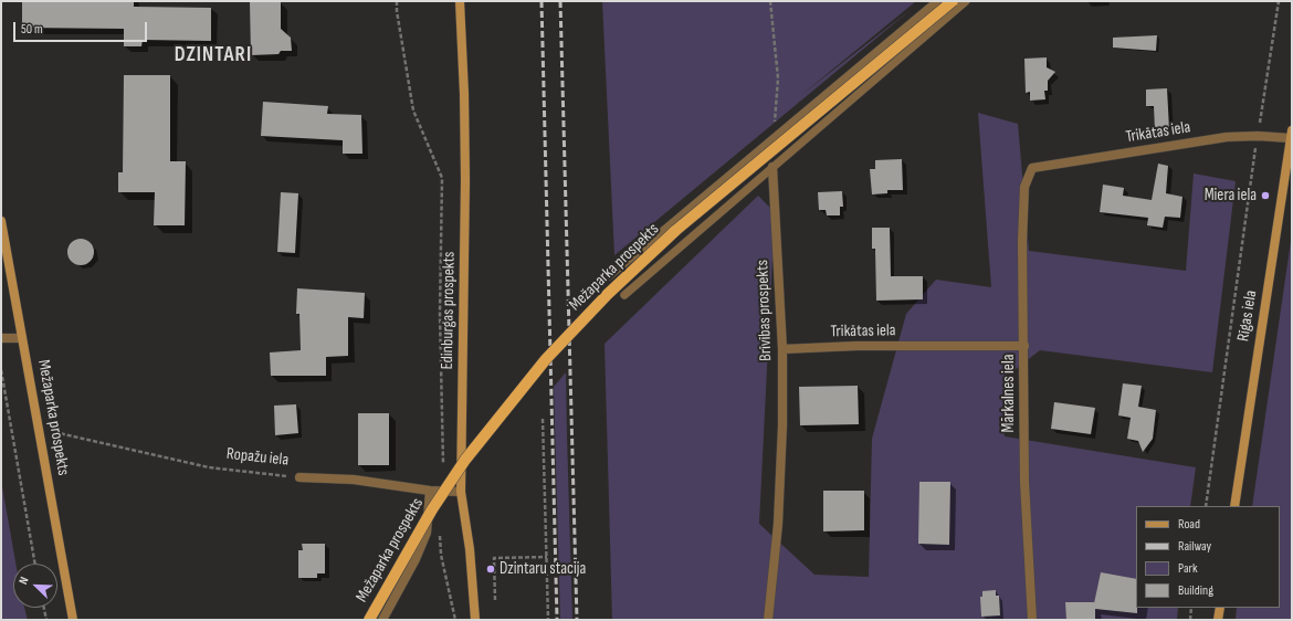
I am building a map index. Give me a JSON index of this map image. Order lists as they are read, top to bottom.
{
  "streets": {
    "main road": ["Mežaparka prospekts"],
    "street": [
      "Trikātas iela",
      "Edinburgas prospekts",
      "Brīvības prospekts",
      "Rīgas iela",
      "Mārkalnes iela",
      "Ropažu iela"
    ]
  },
  "crossings": [
    ["Trikātas iela", "Brīvības prospekts"],
    ["Trikātas iela", "Rīgas iela"],
    ["Trikātas iela", "Mārkalnes iela"],
    ["Edinburgas prospekts", "Ropažu iela"]
  ],
  "districts": ["DZINTARI"],
  "places": ["Miera iela", "Dzintaru stacija"],
  "legend": [
    "Road",
    "Railway",
    "Park",
    "Building"
  ],
  "scale_bar": "50 m",
  "north": "top left"
}
